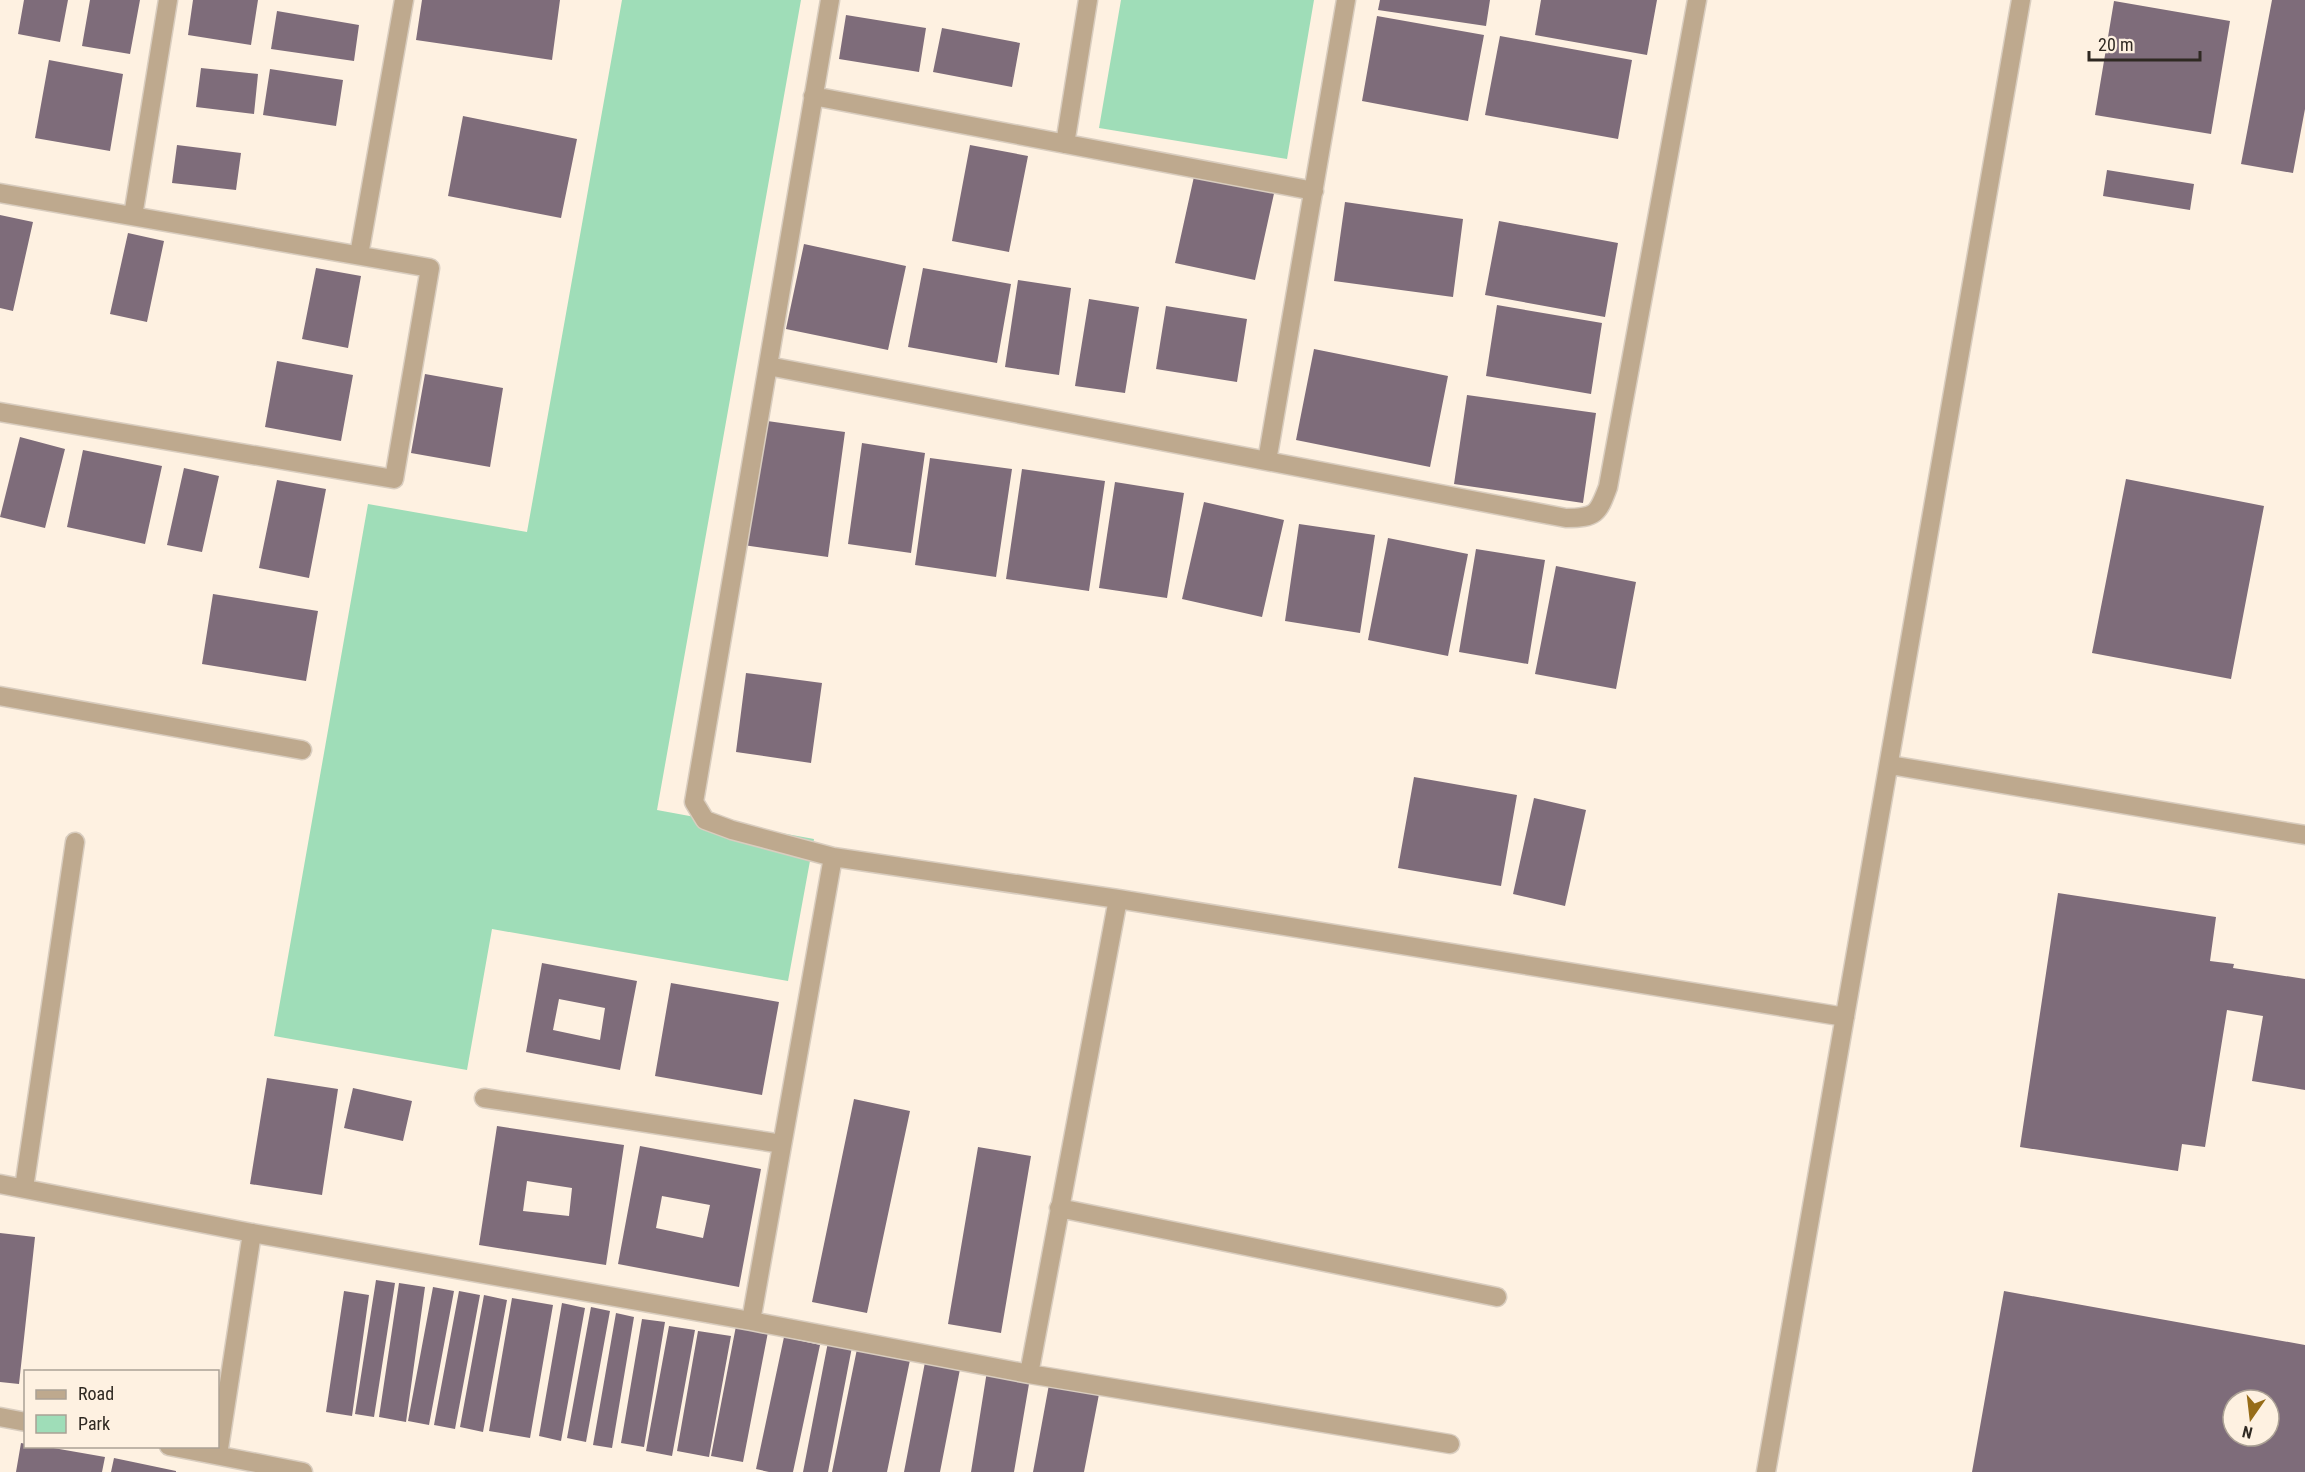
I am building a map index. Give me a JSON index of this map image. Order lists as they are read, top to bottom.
{
  "legend": ["Road", "Park"],
  "scale_bar": "20 m",
  "north": "bottom"
}
